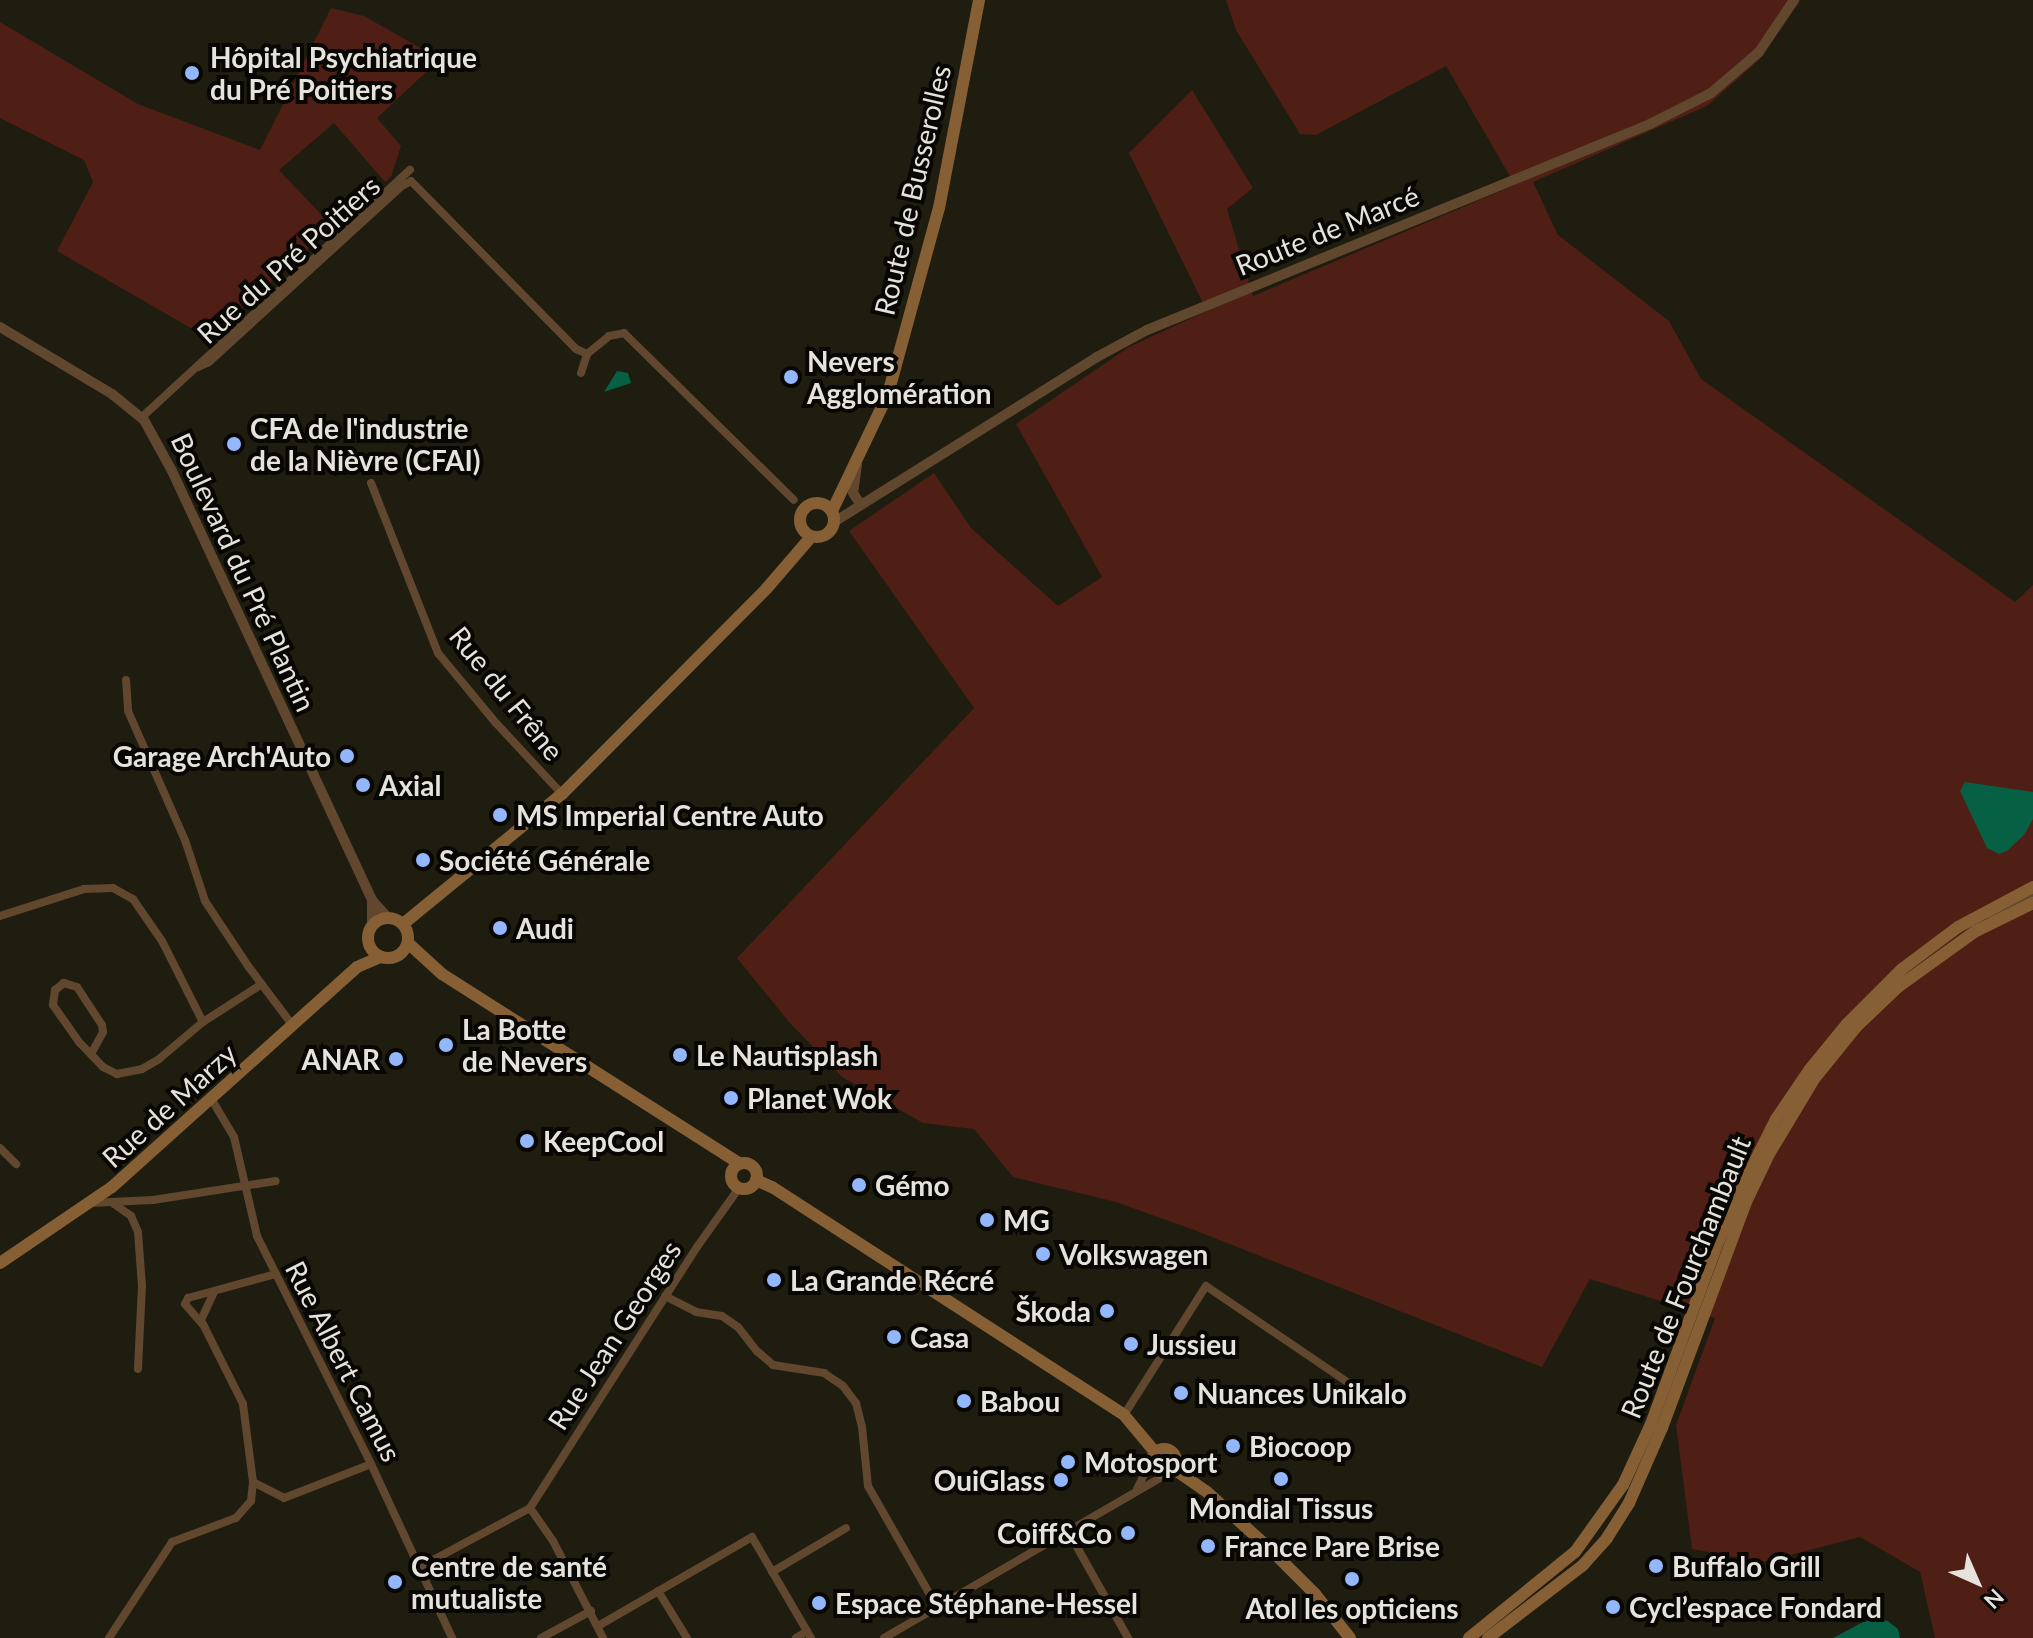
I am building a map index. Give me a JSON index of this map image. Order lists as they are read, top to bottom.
{
  "streets": {
    "main road": ["Route de Busserolles", "Rue de Marzy", "Route de Fourchambault"],
    "street": [
      "Route de Marcé",
      "Rue du Pré Poitiers",
      "Boulevard du Pré Plantin",
      "Rue du Frêne",
      "Rue Jean Georges",
      "Rue Albert Camus"
    ]
  },
  "crossings": [
    ["Route de Busserolles", "Route de Marcé"],
    ["Rue du Pré Poitiers", "Boulevard du Pré Plantin"],
    ["Boulevard du Pré Plantin", "Rue de Marzy"],
    ["Rue de Marzy", "Rue Albert Camus"]
  ],
  "places": [
    "Hôpital Psychiatrique du Pré Poitiers",
    "Nevers Agglomération",
    "CFA de l'industrie de la Nièvre (CFAI)",
    "Garage Arch'Auto",
    "Axial",
    "MS Imperial Centre Auto",
    "Société Générale",
    "Audi",
    "La Botte de Nevers",
    "Le Nautisplash",
    "ANAR",
    "Planet Wok",
    "KeepCool",
    "Gémo",
    "MG",
    "Volkswagen",
    "La Grande Récré",
    "Škoda",
    "Casa",
    "Jussieu",
    "Nuances Unikalo",
    "Babou",
    "Biocoop",
    "Motosport",
    "Mondial Tissus",
    "OuiGlass",
    "Coiff&Co",
    "France Pare Brise",
    "Buffalo Grill",
    "Atol les opticiens",
    "Centre de santé mutualiste",
    "Espace Stéphane-Hessel",
    "Cycl’espace Fondard"
  ],
  "north": "bottom right"
}
